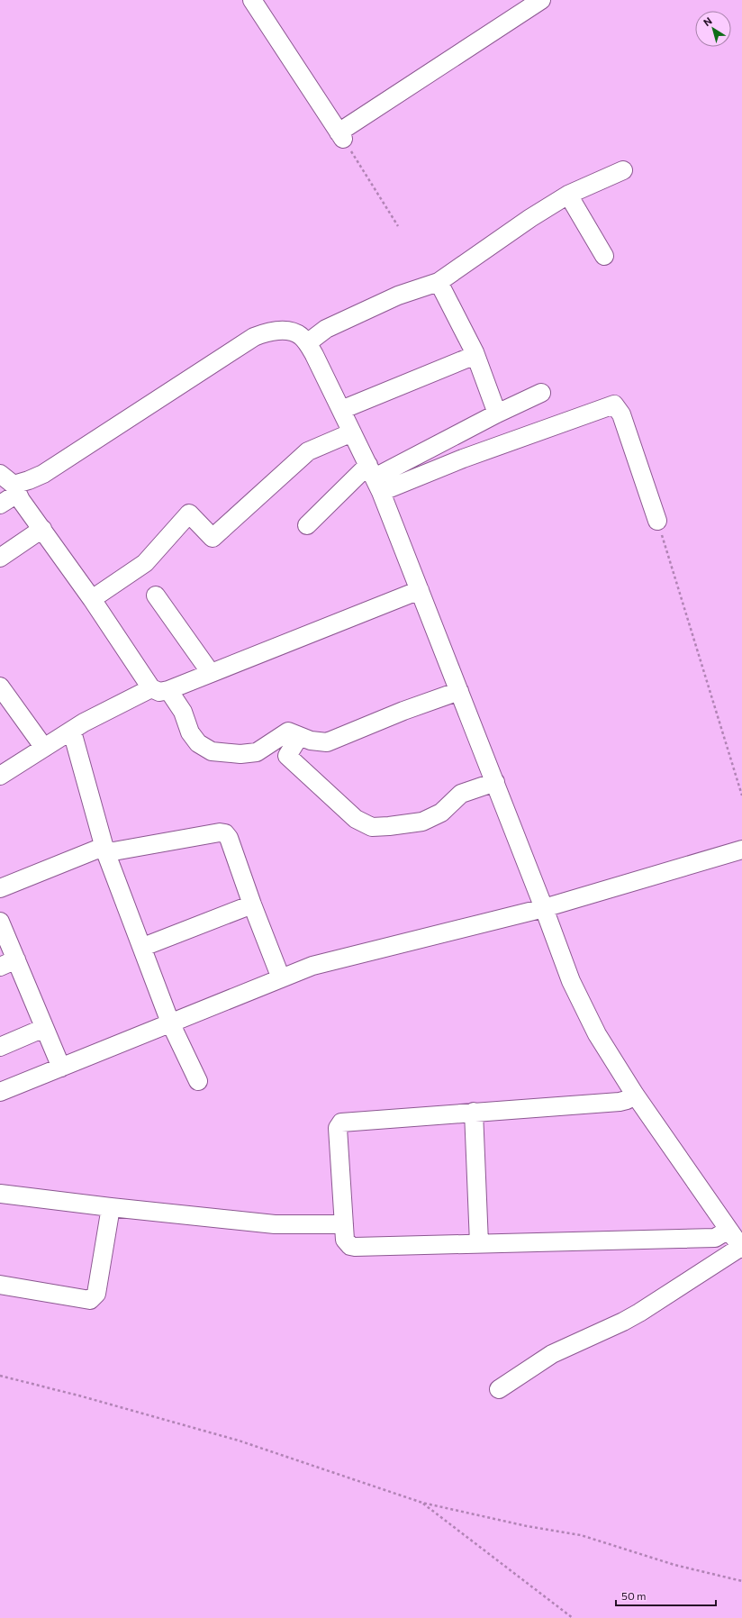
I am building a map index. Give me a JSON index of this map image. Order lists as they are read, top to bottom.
{
  "scale_bar": "50 m",
  "north": "top left"
}
